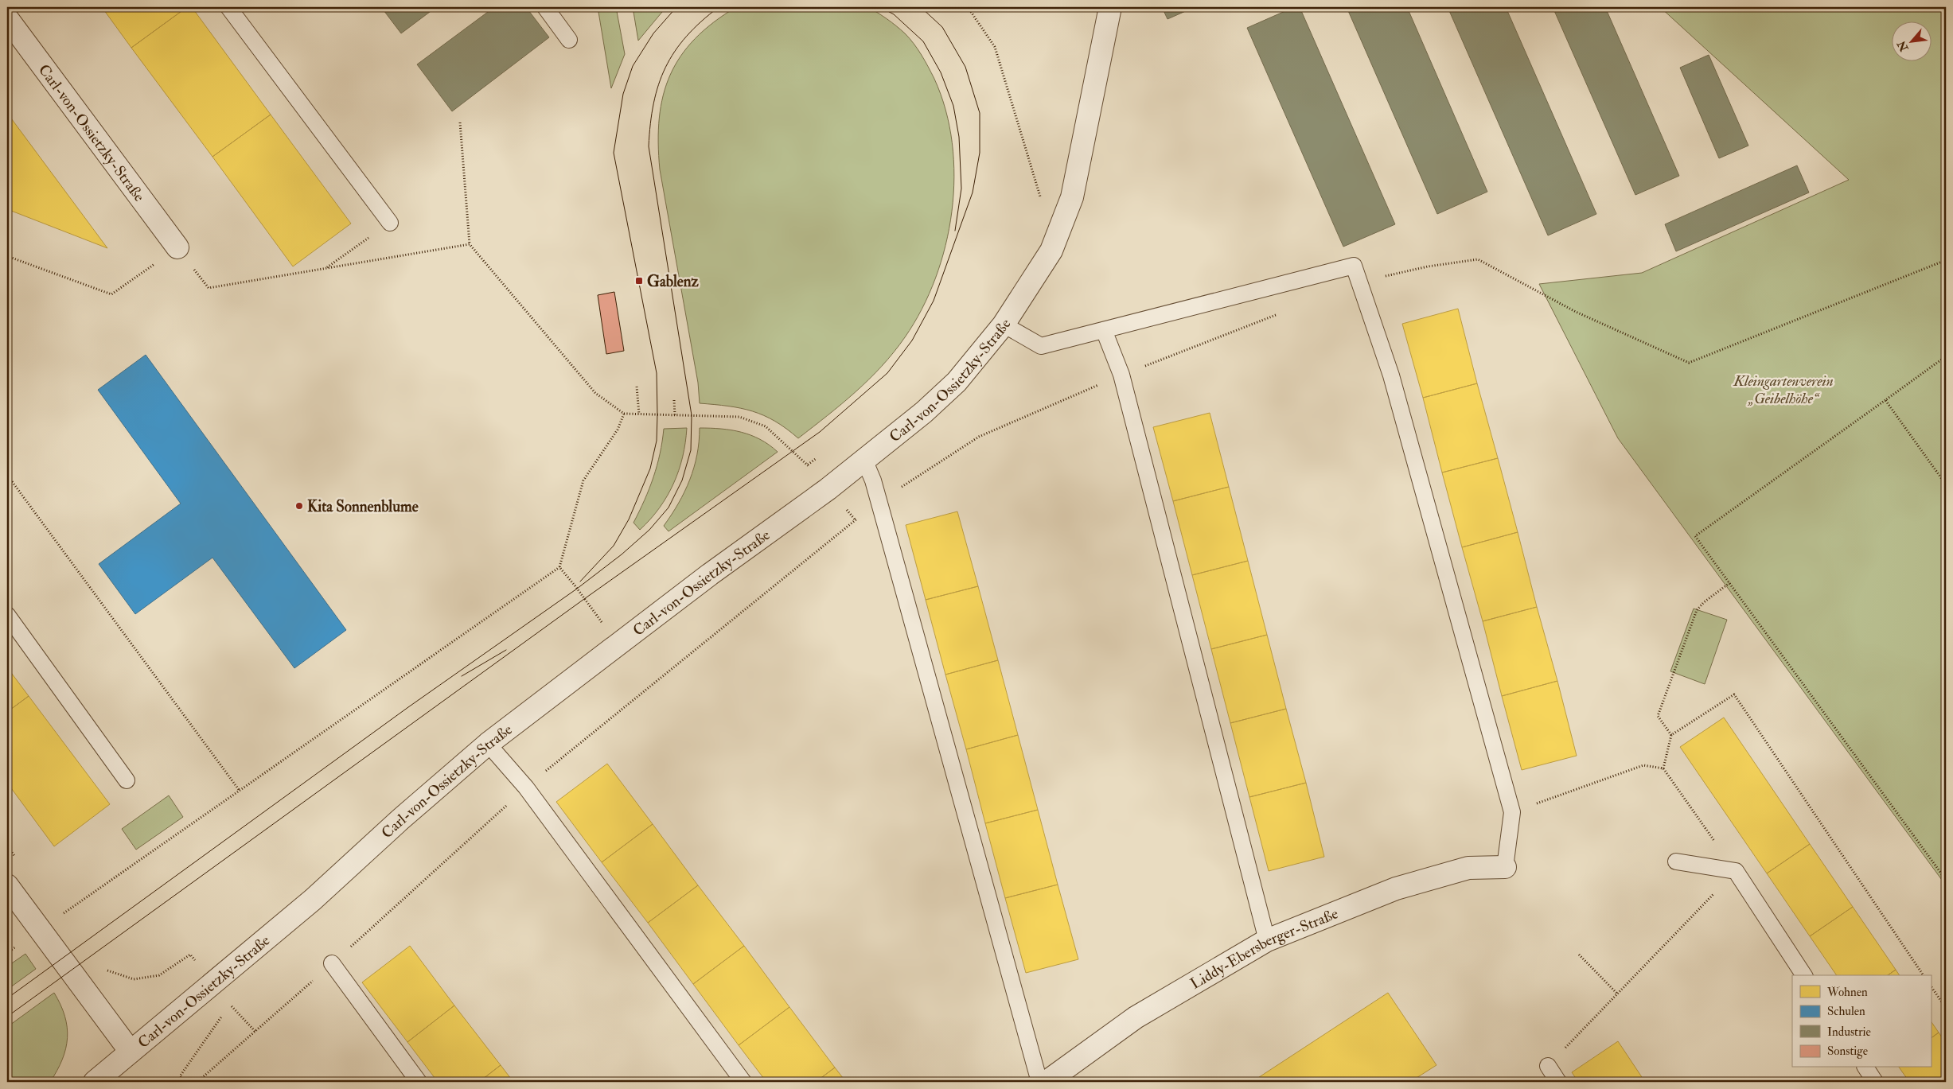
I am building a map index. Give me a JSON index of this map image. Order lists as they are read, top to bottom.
{
  "streets": {
    "street": ["Carl-von-Ossietzky-Straße", "Liddy-Ebersberger-Straße"]
  },
  "parks": ["Kleingartenverein „Geibelhöhe“"],
  "places": {
    "transit": ["Gablenz"],
    "other": ["Kita Sonnenblume"]
  },
  "legend": [
    "Wohnen",
    "Schulen",
    "Industrie",
    "Sonstige"
  ],
  "north": "bottom left"
}
